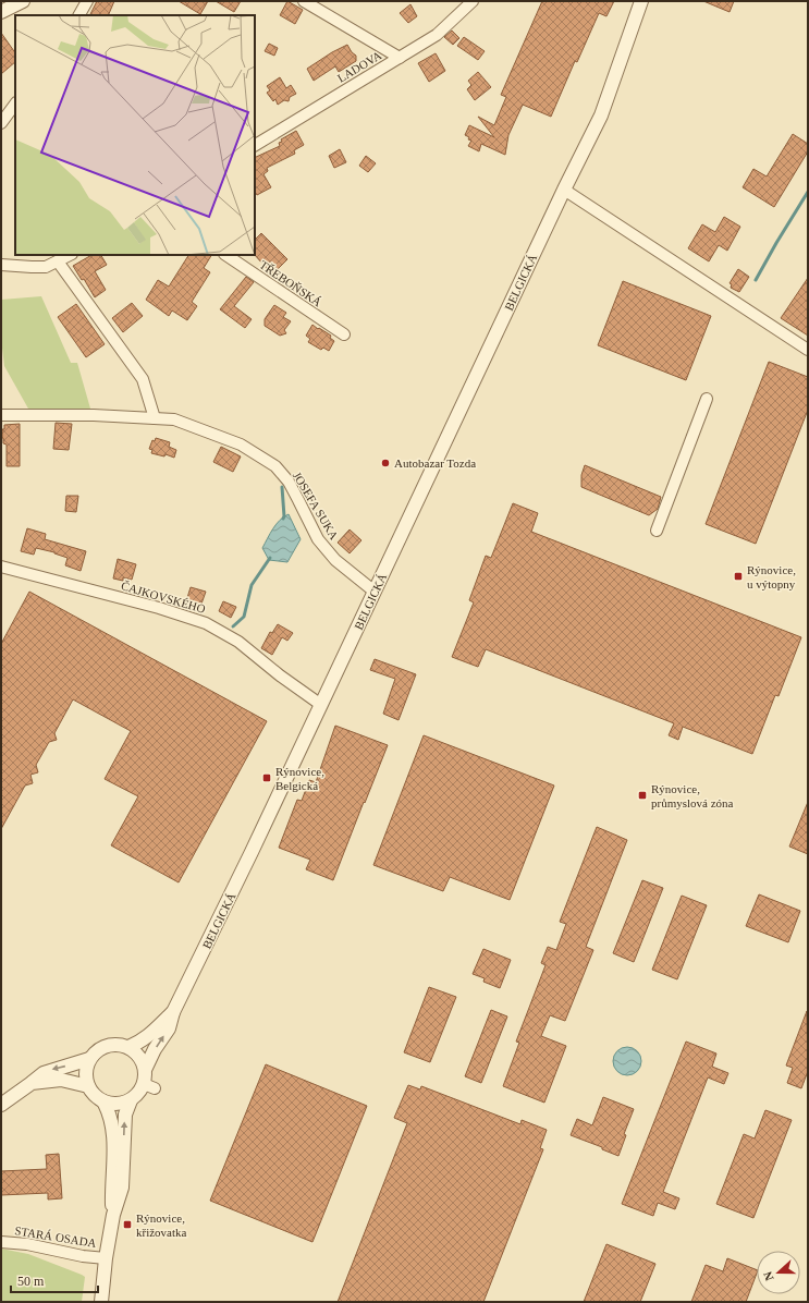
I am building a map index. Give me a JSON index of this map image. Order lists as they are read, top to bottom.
{
  "streets": {
    "street": [
      "LADOVA",
      "BELGICKÁ",
      "TŘEBOŇSKÁ",
      "JOSEFA SUKA",
      "ČAJKOVSKÉHO",
      "STARÁ OSADA"
    ]
  },
  "crossings": [
    ["BELGICKÁ", "JOSEFA SUKA"],
    ["BELGICKÁ", "ČAJKOVSKÉHO"]
  ],
  "places": {
    "other": ["Autobazar Tozda"],
    "transit": [
      "Rýnovice, u výtopny",
      "Rýnovice, Belgická",
      "Rýnovice, průmyslová zóna",
      "Rýnovice, křižovatka"
    ]
  },
  "scale_bar": "50 m",
  "north": "left"
}
